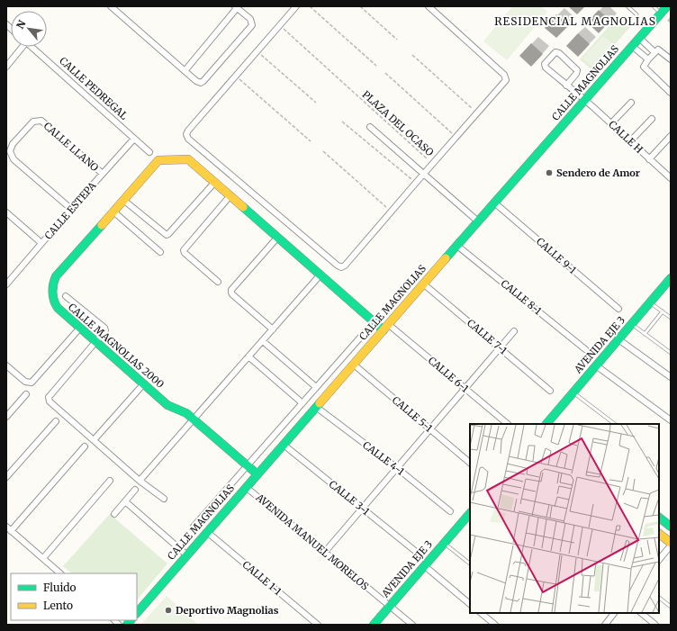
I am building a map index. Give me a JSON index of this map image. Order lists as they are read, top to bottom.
{
  "streets": {
    "street": [
      "CALLE MAGNOLIAS",
      "CALLE PEDREGAL",
      "CALLE H",
      "CALLE LLANO",
      "CALLE ESTEPA",
      "CALLE 9-1",
      "CALLE 8-1",
      "CALLE 7-1",
      "AVENIDA EJE 3",
      "CALLE MAGNOLIAS 2000",
      "CALLE 6-1",
      "CALLE 5-1",
      "CALLE 4-1",
      "CALLE 3-1",
      "AVENIDA MANUEL MORELOS",
      "CALLE 1-1"
    ],
    "path": ["PLAZA DEL OCASO"]
  },
  "crossings": [
    ["CALLE MAGNOLIAS", "CALLE H"],
    ["CALLE MAGNOLIAS", "CALLE 9-1"],
    ["CALLE MAGNOLIAS", "CALLE 8-1"],
    ["CALLE MAGNOLIAS", "CALLE 7-1"],
    ["CALLE MAGNOLIAS", "CALLE MAGNOLIAS 2000"],
    ["CALLE MAGNOLIAS", "CALLE 6-1"],
    ["CALLE MAGNOLIAS", "CALLE 5-1"],
    ["CALLE MAGNOLIAS", "CALLE 4-1"],
    ["CALLE MAGNOLIAS", "CALLE 3-1"],
    ["CALLE MAGNOLIAS", "AVENIDA MANUEL MORELOS"],
    ["CALLE MAGNOLIAS", "CALLE 1-1"],
    ["CALLE PEDREGAL", "CALLE ESTEPA"],
    ["CALLE LLANO", "CALLE ESTEPA"],
    ["AVENIDA EJE 3", "AVENIDA MANUEL MORELOS"]
  ],
  "districts": ["RESIDENCIAL MAGNOLIAS"],
  "places": ["Sendero de Amor", "Deportivo Magnolias"],
  "legend": ["Fluido", "Lento"],
  "north": "top left"
}
